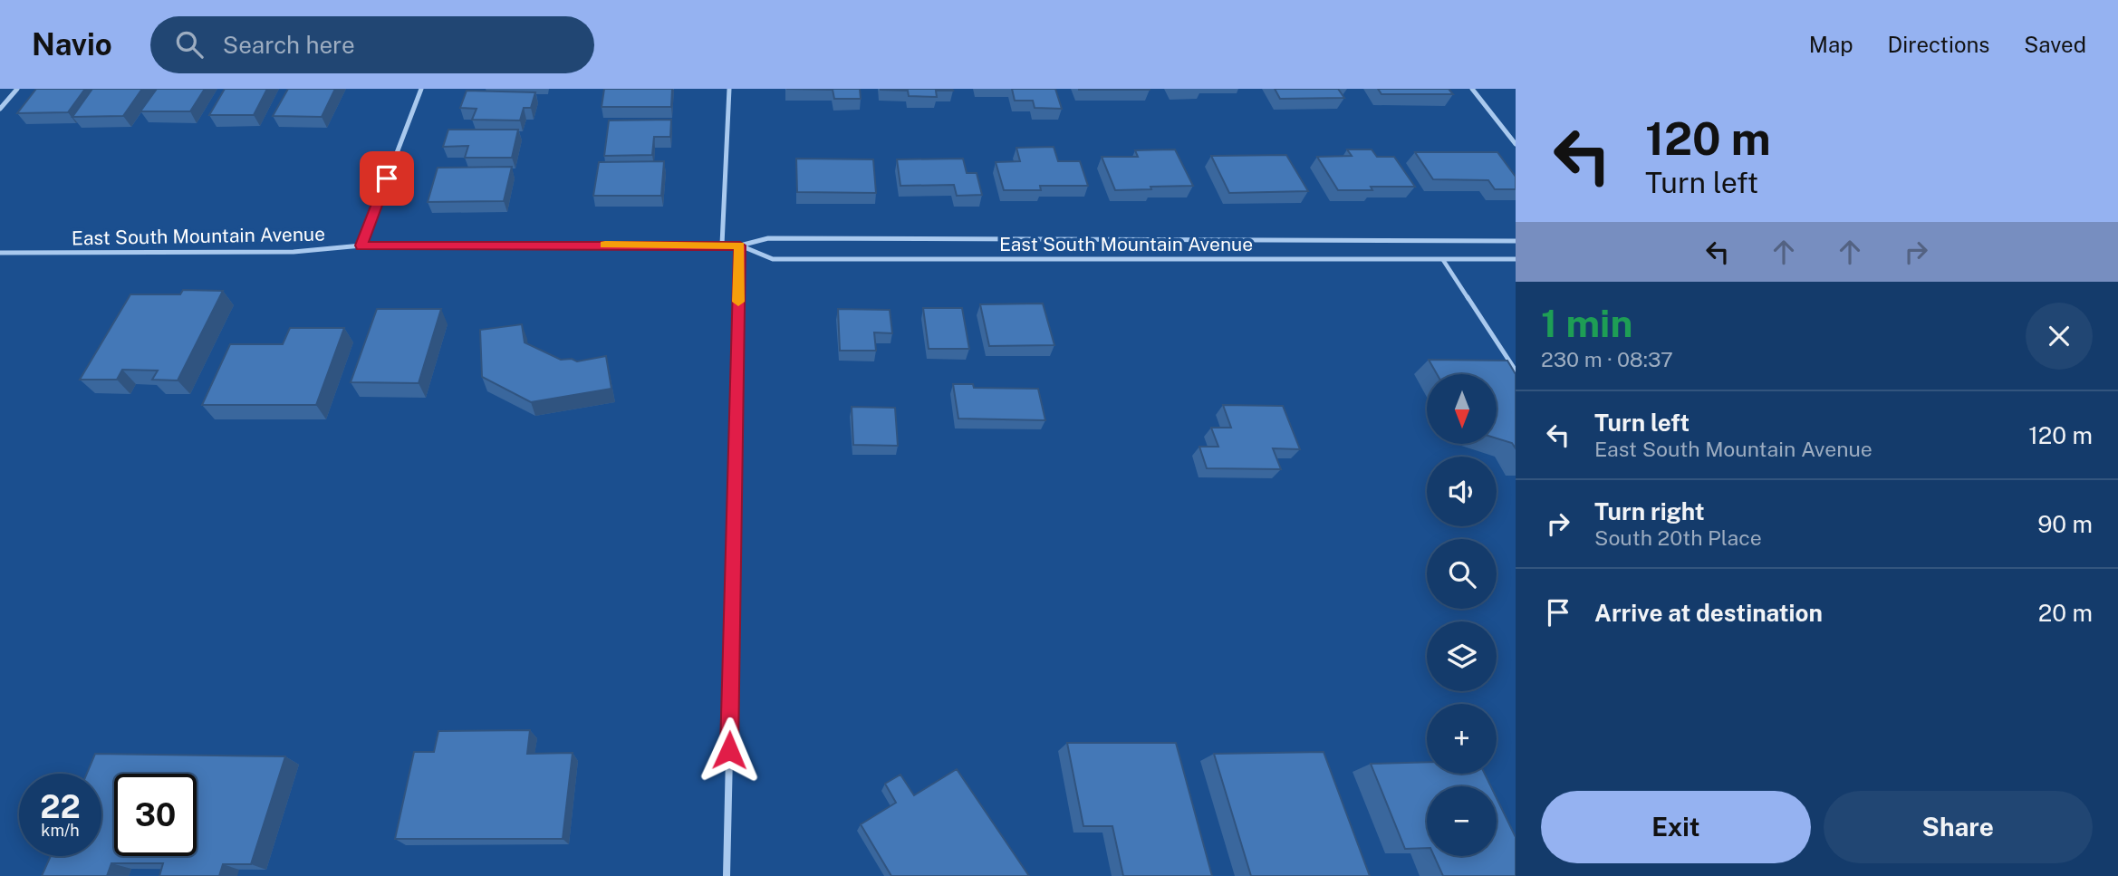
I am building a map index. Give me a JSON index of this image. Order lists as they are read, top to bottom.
{
  "streets": {
    "street": ["East South Mountain Avenue"]
  },
  "north": "bottom",
  "page": {
    "header": "Navio",
    "search": "Search here",
    "nav": ["Map", "Directions", "Saved"],
    "turn": ["120 m", "Turn left"],
    "heading": ["1 min", "230 m · 08:37"],
    "map_buttons": ["+", "−"],
    "list": [
      {
        "name": "Turn left",
        "note": "East South Mountain Avenue",
        "value": "120 m"
      },
      {
        "name": "Turn right",
        "note": "South 20th Place",
        "value": "90 m"
      },
      {
        "name": "Arrive at destination",
        "value": "20 m"
      }
    ],
    "speed": "22 km/h",
    "limit": "30",
    "buttons": ["Exit", "Share"]
  }
}
